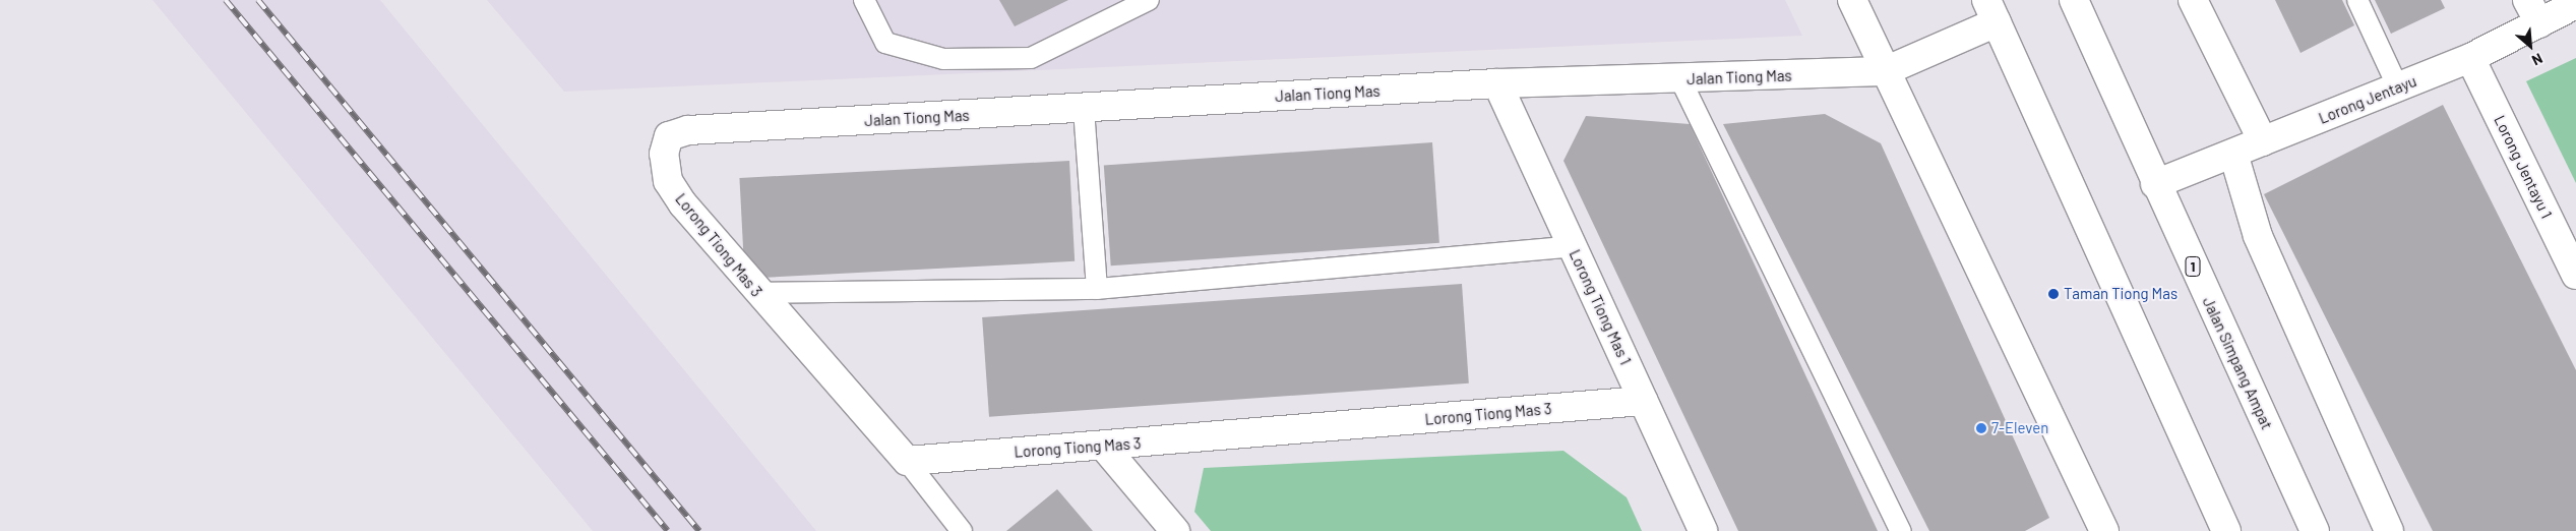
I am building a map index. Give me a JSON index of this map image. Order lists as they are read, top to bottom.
{
  "streets": {
    "main road": [
      "Jalan Tiong Mas",
      "Lorong Jentayu",
      "Lorong Jentayu 1",
      "Lorong Tiong Mas 3",
      "1",
      "Lorong Tiong Mas 1",
      "Jalan Simpang Ampat"
    ]
  },
  "crossings": [
    ["Jalan Tiong Mas", "Lorong Tiong Mas 3"],
    ["Jalan Tiong Mas", "Lorong Tiong Mas 1"],
    ["Lorong Jentayu", "Lorong Jentayu 1"],
    ["Lorong Jentayu", "Jalan Simpang Ampat"],
    ["Lorong Tiong Mas 3", "Lorong Tiong Mas 1"]
  ],
  "places": ["Taman Tiong Mas", "7-Eleven"],
  "north": "bottom right"
}
